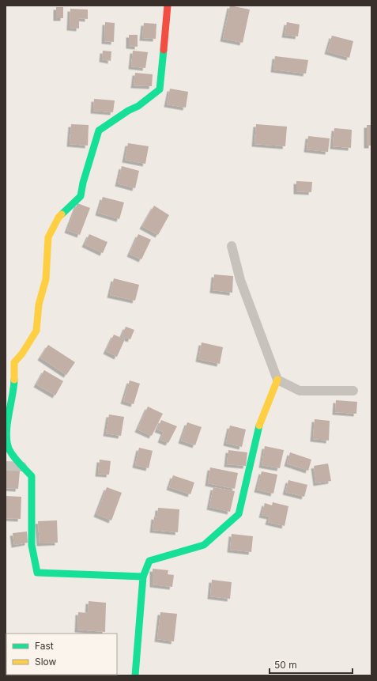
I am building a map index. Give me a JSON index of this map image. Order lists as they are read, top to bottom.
{
  "legend": ["Fast", "Slow"],
  "scale_bar": "50 m"
}
